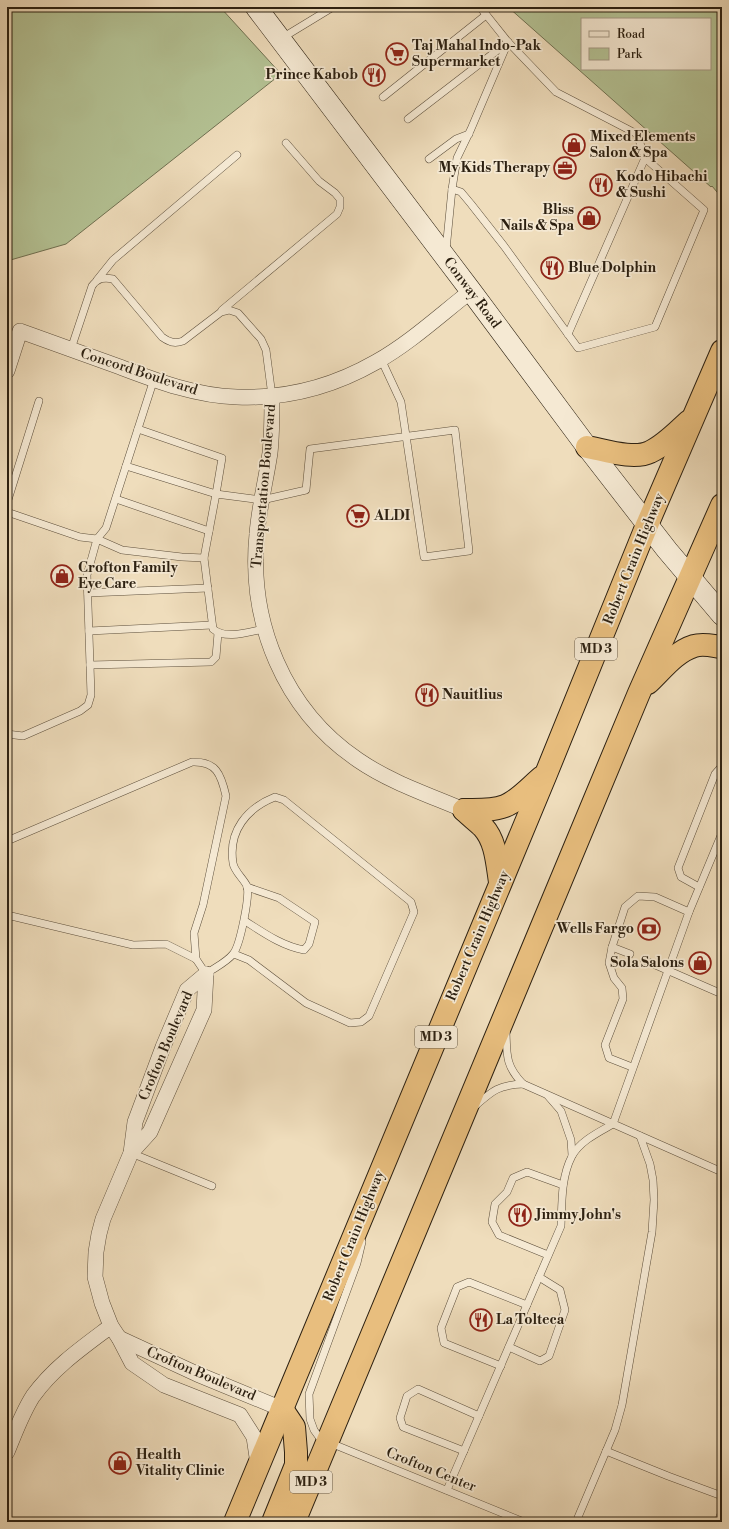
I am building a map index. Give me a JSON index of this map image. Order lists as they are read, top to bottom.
{
  "streets": {
    "highway": ["Robert Crain Highway", "MD 3"],
    "street": [
      "Conway Road",
      "Concord Boulevard",
      "Transportation Boulevard",
      "Crofton Boulevard"
    ],
    "lane": ["Crofton Center"]
  },
  "crossings": [
    ["Conway Road", "Concord Boulevard"],
    ["Conway Road", "Robert Crain Highway"],
    ["Conway Road", "MD 3"],
    ["Concord Boulevard", "Transportation Boulevard"],
    ["Robert Crain Highway", "Crofton Boulevard"],
    ["MD 3", "Crofton Center"]
  ],
  "places": {
    "supermarket": ["Taj Mahal Indo-Pak Supermarket", "ALDI"],
    "restaurant": [
      "Prince Kabob",
      "Kodo Hibachi & Sushi",
      "Blue Dolphin",
      "Nauitlius",
      "Jimmy John's",
      "La Tolteca"
    ],
    "shop": [
      "Mixed Elements Salon & Spa",
      "Bliss Nails & Spa",
      "Crofton Family Eye Care",
      "Sola Salons",
      "Health Vitality Clinic"
    ],
    "office": ["My Kids Therapy"],
    "bank": ["Wells Fargo"]
  },
  "legend": ["Road", "Park"]
}
